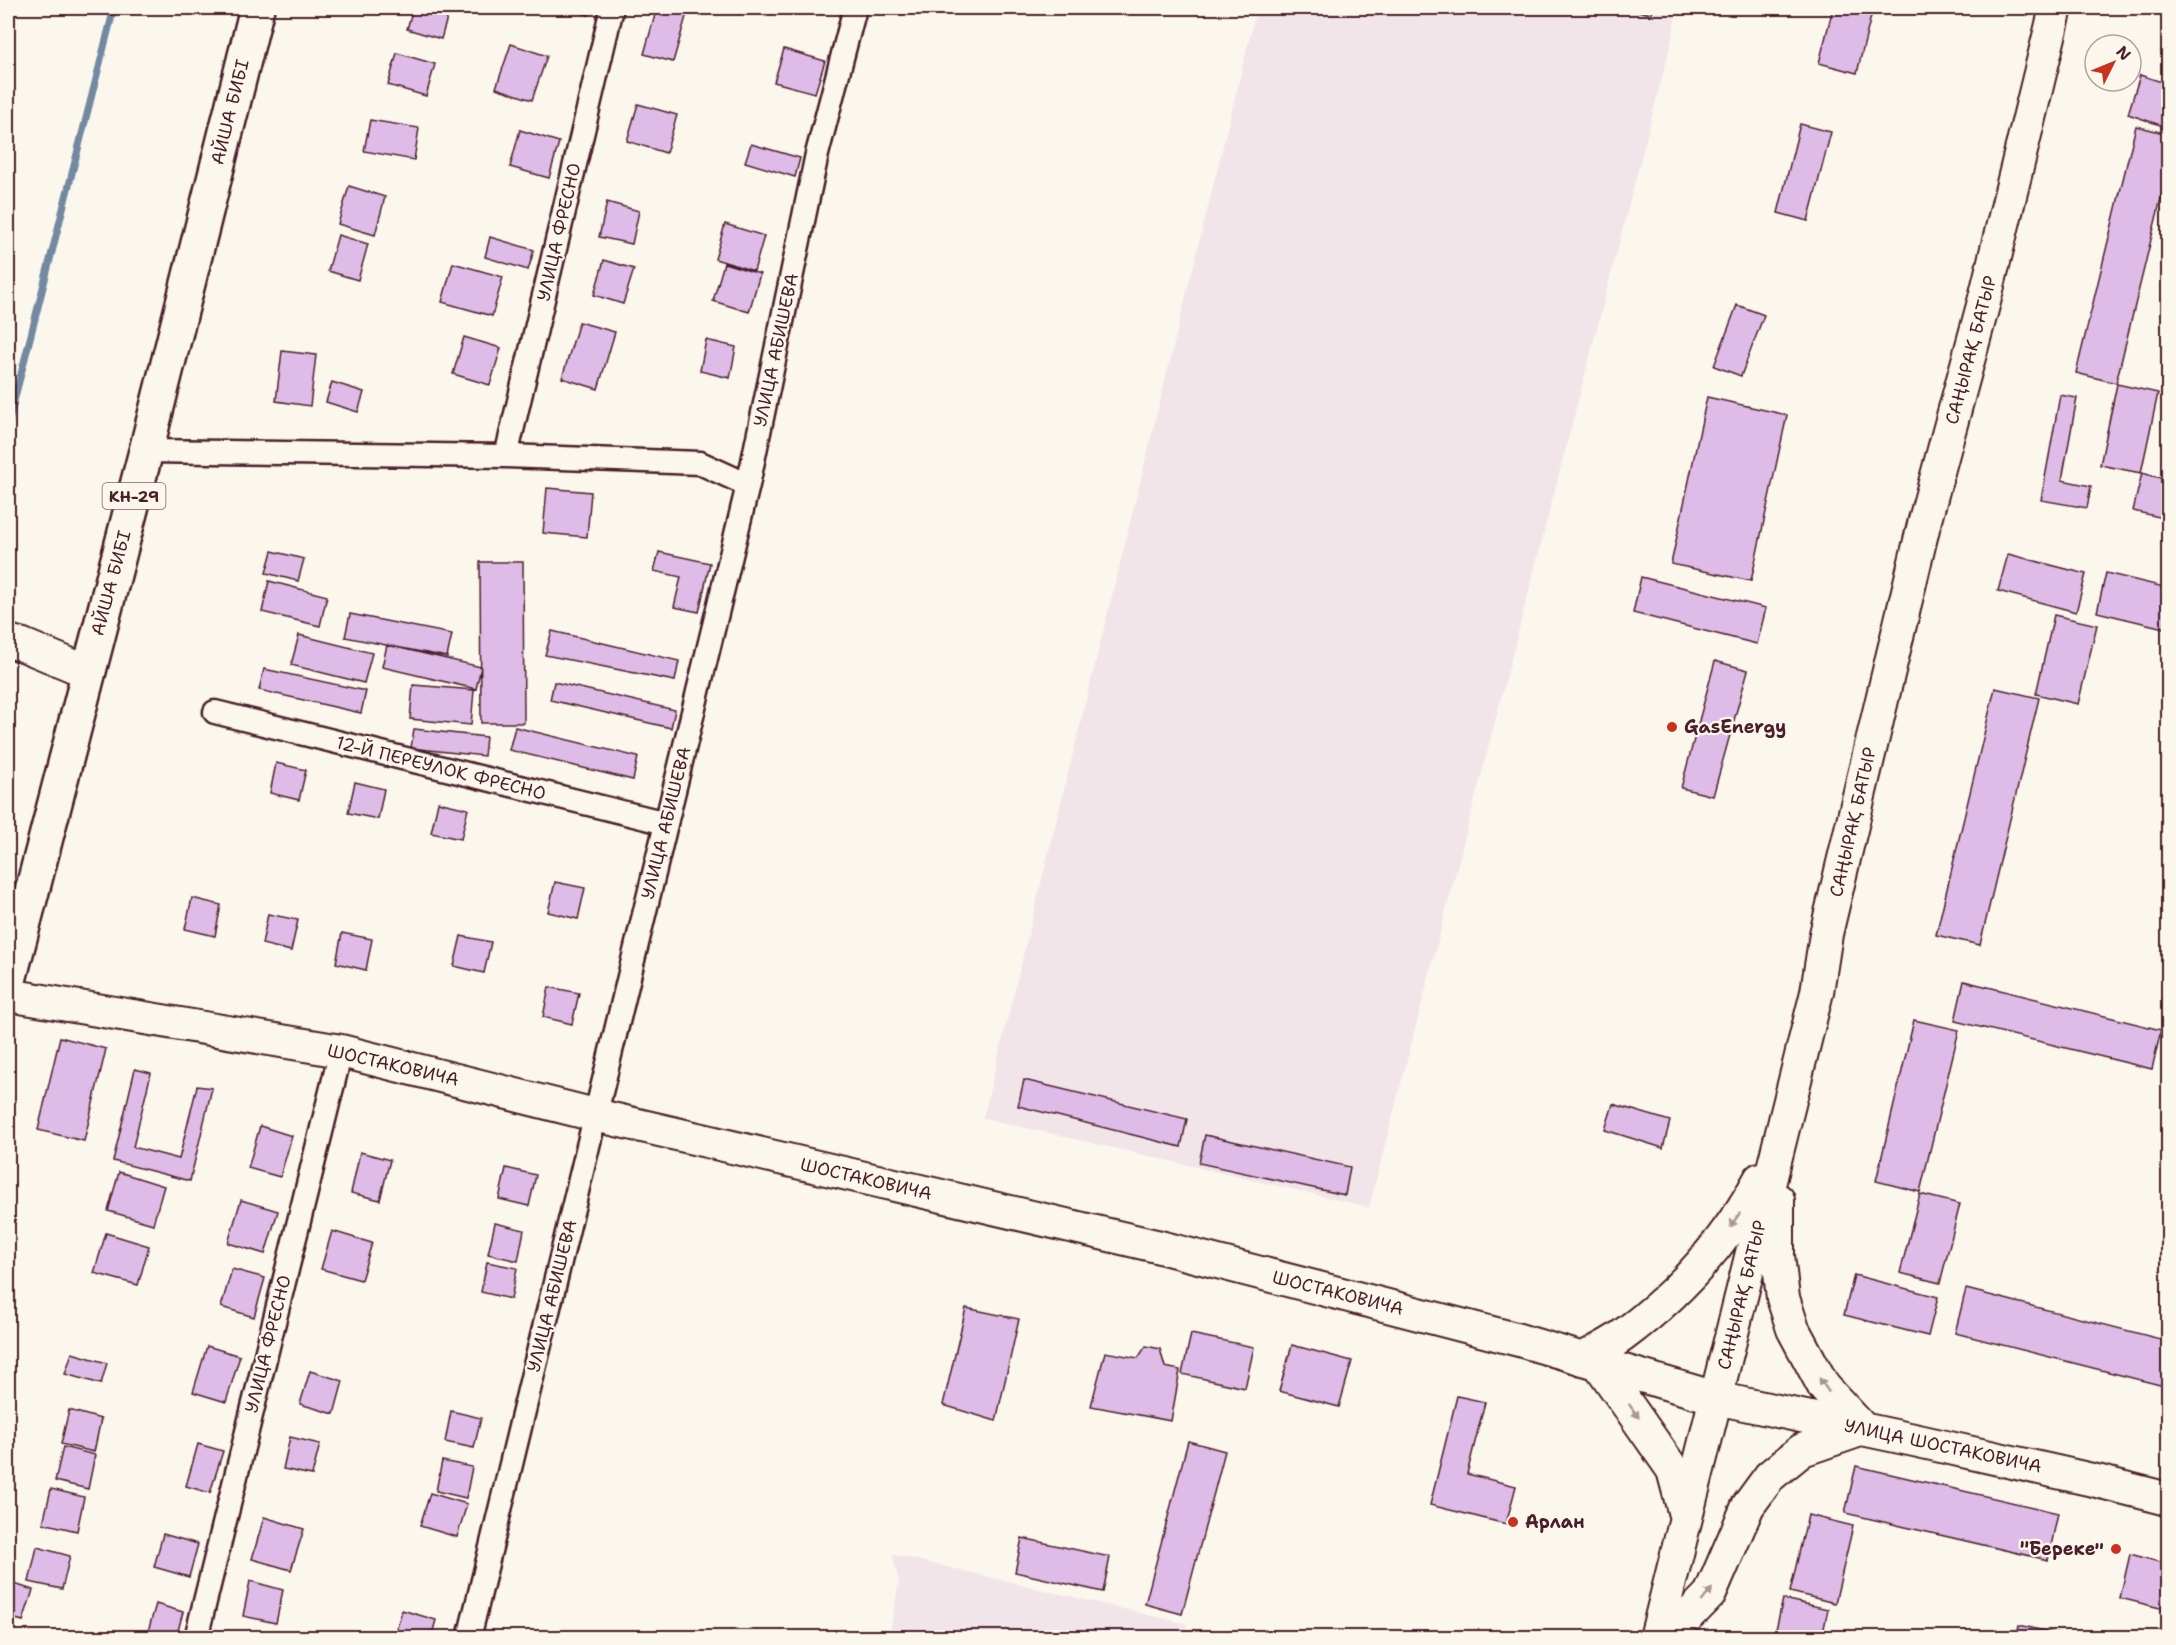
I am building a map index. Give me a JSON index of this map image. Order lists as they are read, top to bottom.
{
  "streets": {
    "main road": ["АЙША БИБІ", "КН-29"],
    "street": [
      "УЛИЦА ФРЕСНО",
      "УЛИЦА АБИШЕВА",
      "САҢЫРАҚ БАТЫР",
      "12-Й ПЕРЕУЛОК ФРЕСНО",
      "ШОСТАКОВИЧА",
      "УЛИЦА ШОСТАКОВИЧА"
    ]
  },
  "crossings": [
    ["УЛИЦА ФРЕСНО", "ШОСТАКОВИЧА"],
    ["УЛИЦА АБИШЕВА", "12-Й ПЕРЕУЛОК ФРЕСНО"],
    ["УЛИЦА АБИШЕВА", "ШОСТАКОВИЧА"],
    ["САҢЫРАҚ БАТЫР", "ШОСТАКОВИЧА"],
    ["САҢЫРАҚ БАТЫР", "УЛИЦА ШОСТАКОВИЧА"],
    ["ШОСТАКОВИЧА", "УЛИЦА ШОСТАКОВИЧА"]
  ],
  "places": ["GasEnergy", "Арлан", "\"Береке\""],
  "north": "top right"
}
